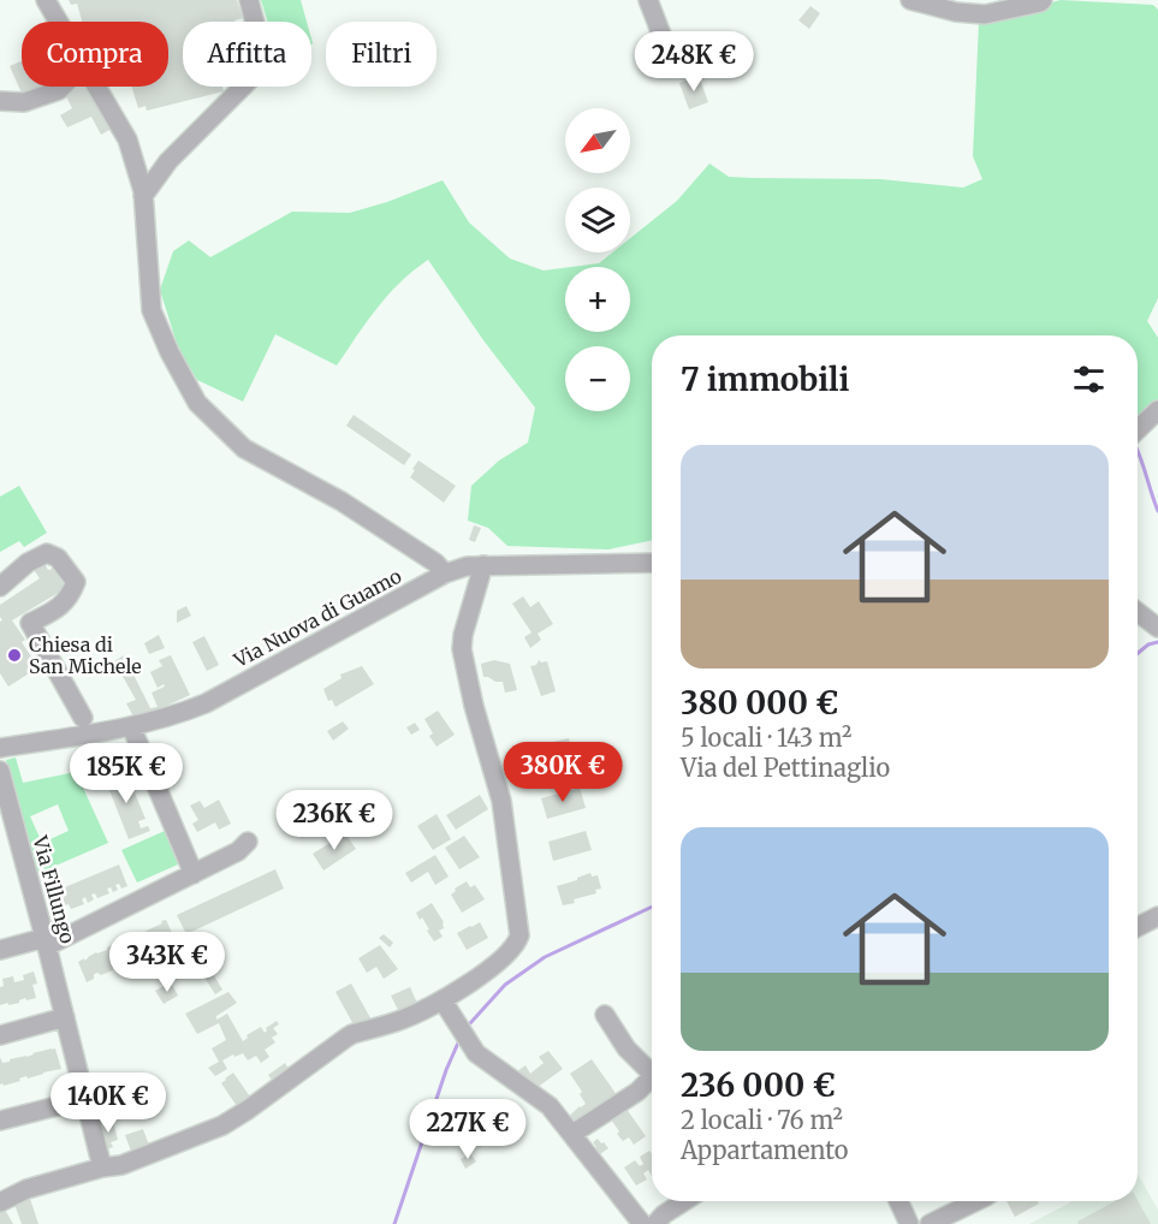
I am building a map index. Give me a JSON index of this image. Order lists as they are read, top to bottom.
{
  "streets": {
    "street": ["Via Nuova di Guamo", "Via Fillungo"]
  },
  "places": ["Chiesa di San Michele"],
  "north": "bottom left",
  "page": {
    "chip": ["Compra", "Affitta", "Filtri"],
    "price": [
      "248K €",
      "380K €",
      "185K €",
      "236K €",
      "343K €",
      "140K €",
      "227K €"
    ],
    "map_buttons": ["+", "−"],
    "heading": "7 immobili",
    "list": [
      {
        "name": "380 000 €",
        "note": "5 locali · 143 m² · Via del Pettinaglio"
      },
      {
        "name": "236 000 €",
        "note": "2 locali · 76 m² · Appartamento"
      }
    ]
  }
}
